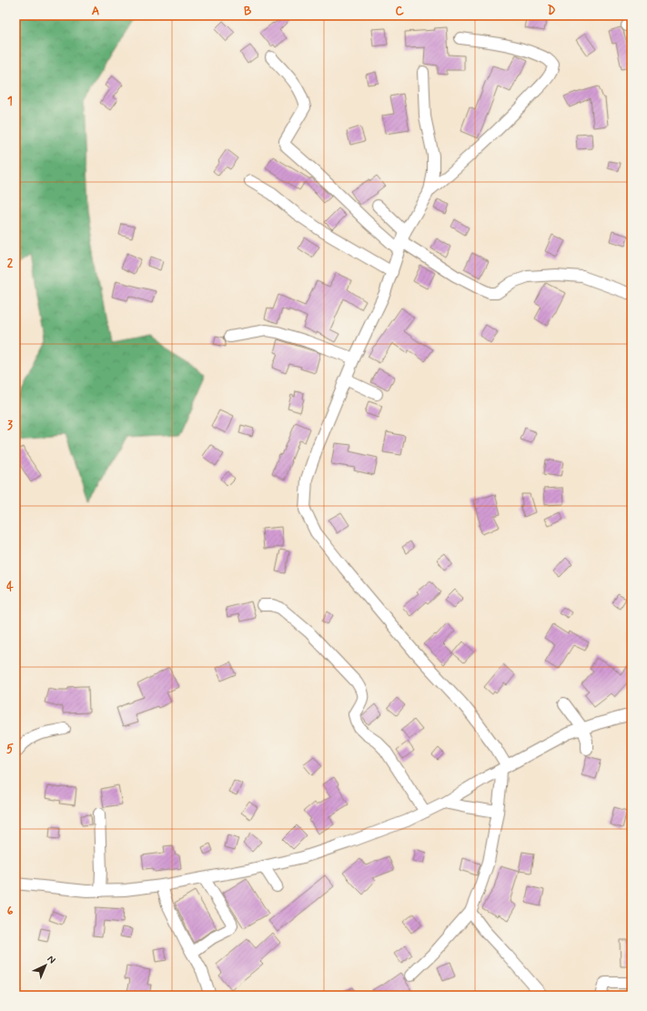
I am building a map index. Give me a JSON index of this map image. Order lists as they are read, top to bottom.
{
  "north": "top right",
  "grid": {
    "columns": [
      "A",
      "B",
      "C",
      "D"
    ],
    "rows": [
      "1",
      "2",
      "3",
      "4",
      "5",
      "6"
    ]
  }
}
